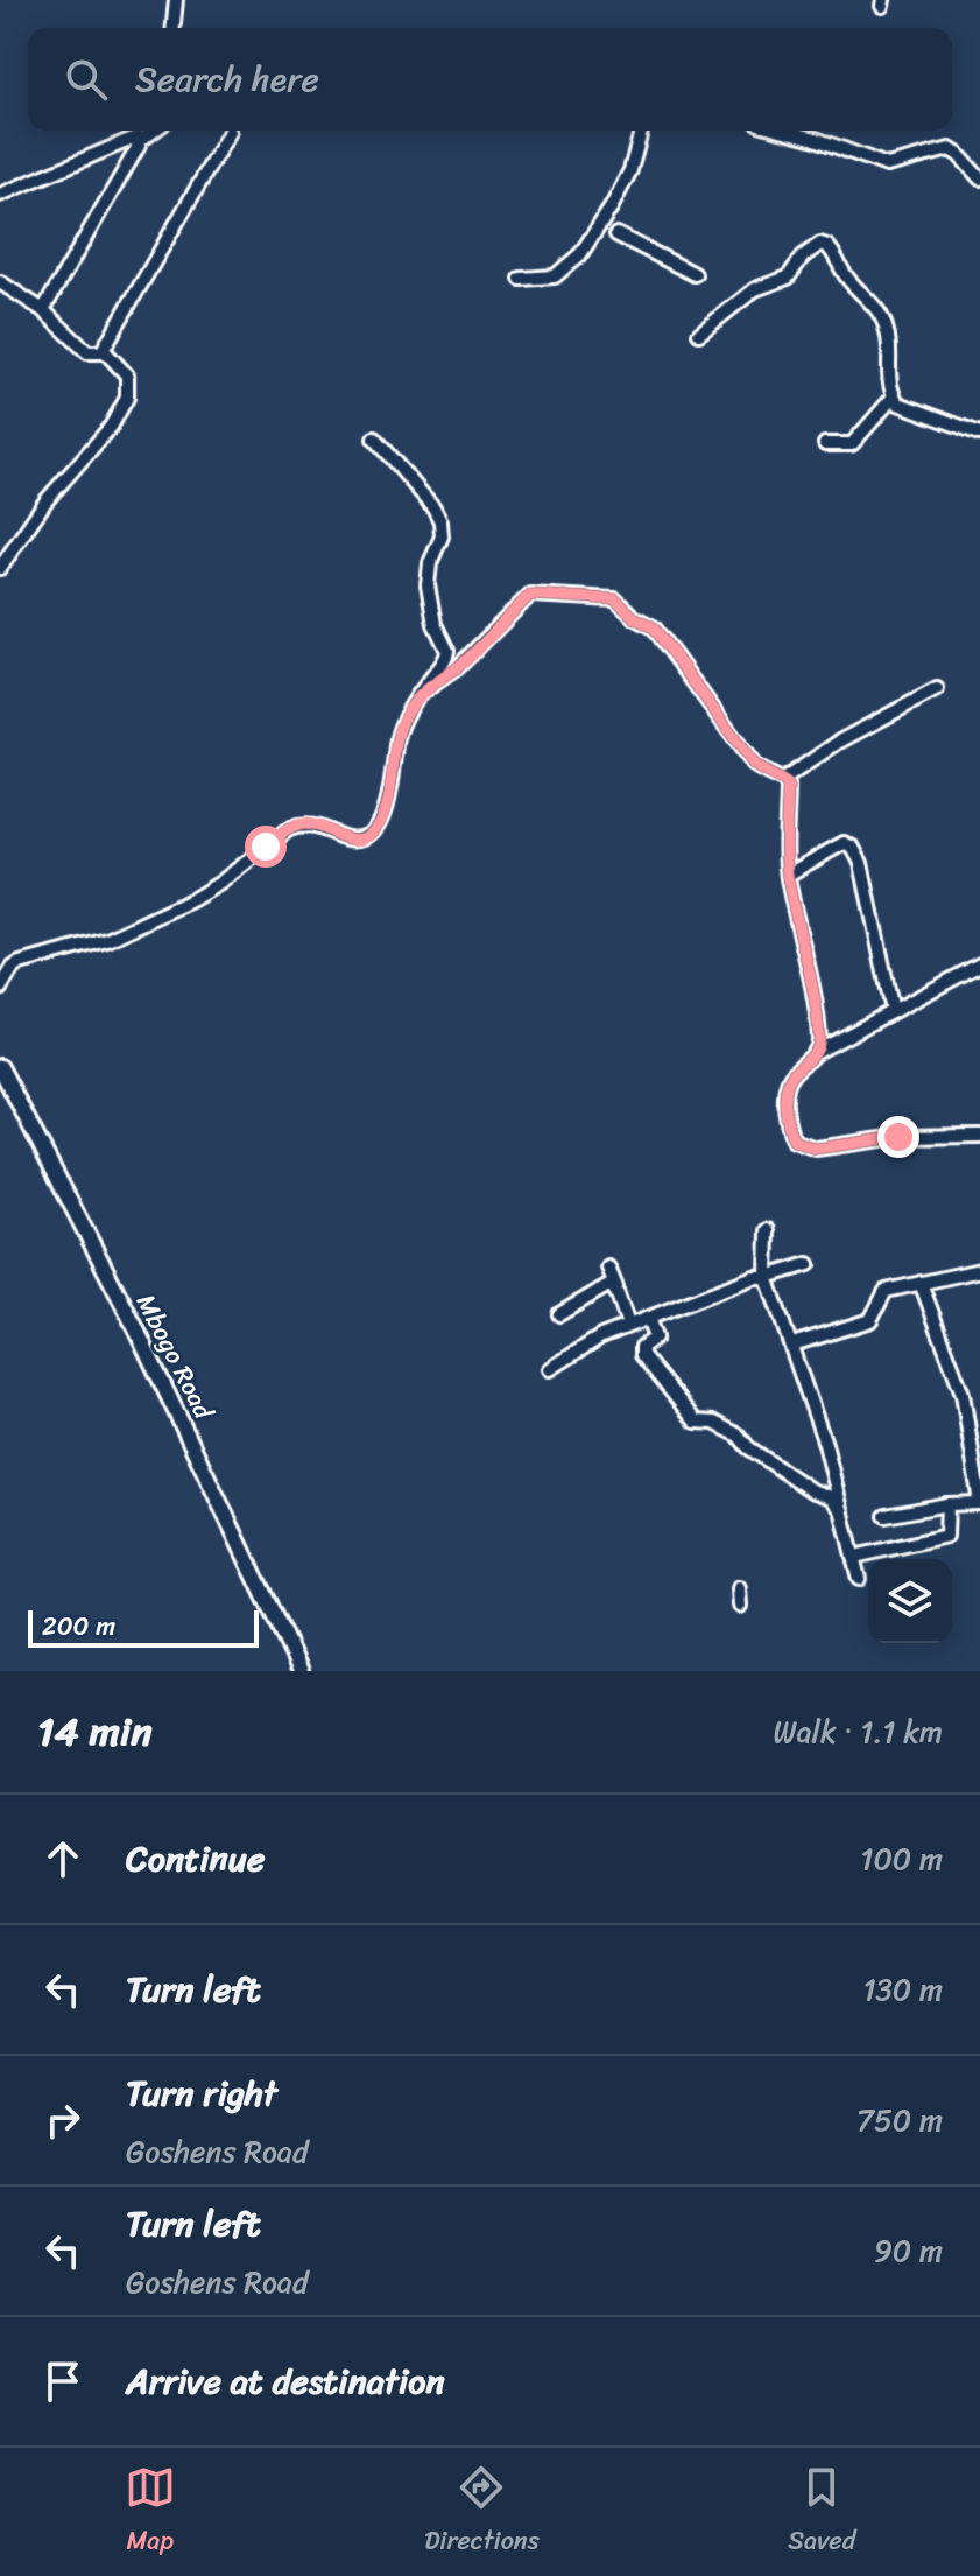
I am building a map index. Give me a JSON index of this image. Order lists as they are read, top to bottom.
{
  "streets": {
    "main road": ["Mbogo Road"]
  },
  "scale_bar": "200 m",
  "page": {
    "search": "Search here",
    "scale": "200 m",
    "heading": ["14 min", "Walk · 1.1 km"],
    "list": [
      ["Continue", "100 m"],
      ["Turn left", "130 m"],
      ["Turn right", "Goshens Road", "750 m"],
      ["Turn left", "Goshens Road", "90 m"],
      "Arrive at destination"
    ],
    "nav": ["Map", "Directions", "Saved"]
  }
}
